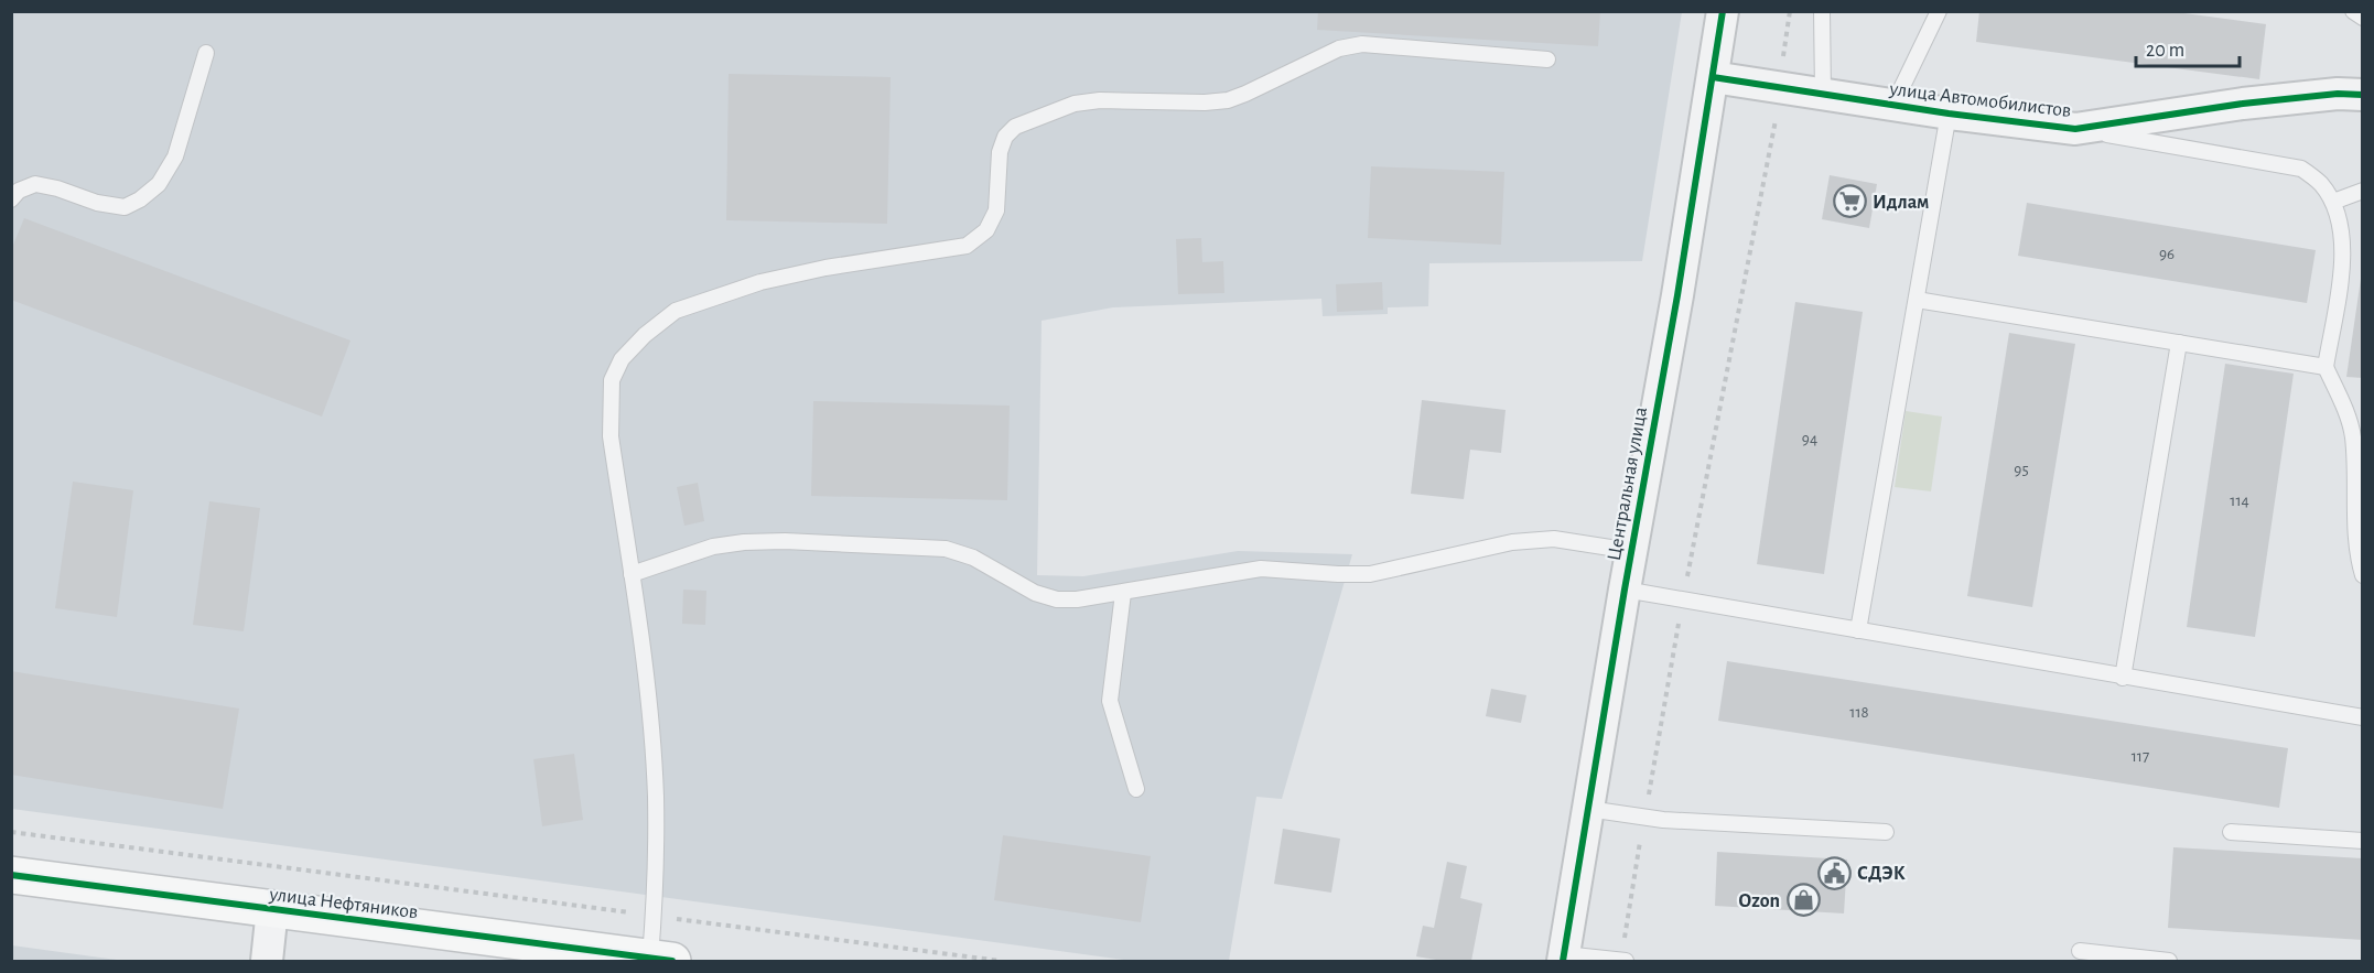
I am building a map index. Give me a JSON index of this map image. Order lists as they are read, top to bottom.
{
  "streets": {
    "street": ["улица Автомобилистов", "Центральная улица", "улица Нефтяников"]
  },
  "crossings": [
    ["улица Автомобилистов", "Центральная улица"]
  ],
  "places": {
    "supermarket": ["Идлам"],
    "public building": ["СДЭК"],
    "shop": ["Ozon"]
  },
  "house_numbers": [
    "96",
    "94",
    "95",
    "114",
    "118",
    "117"
  ],
  "scale_bar": "20 m"
}
